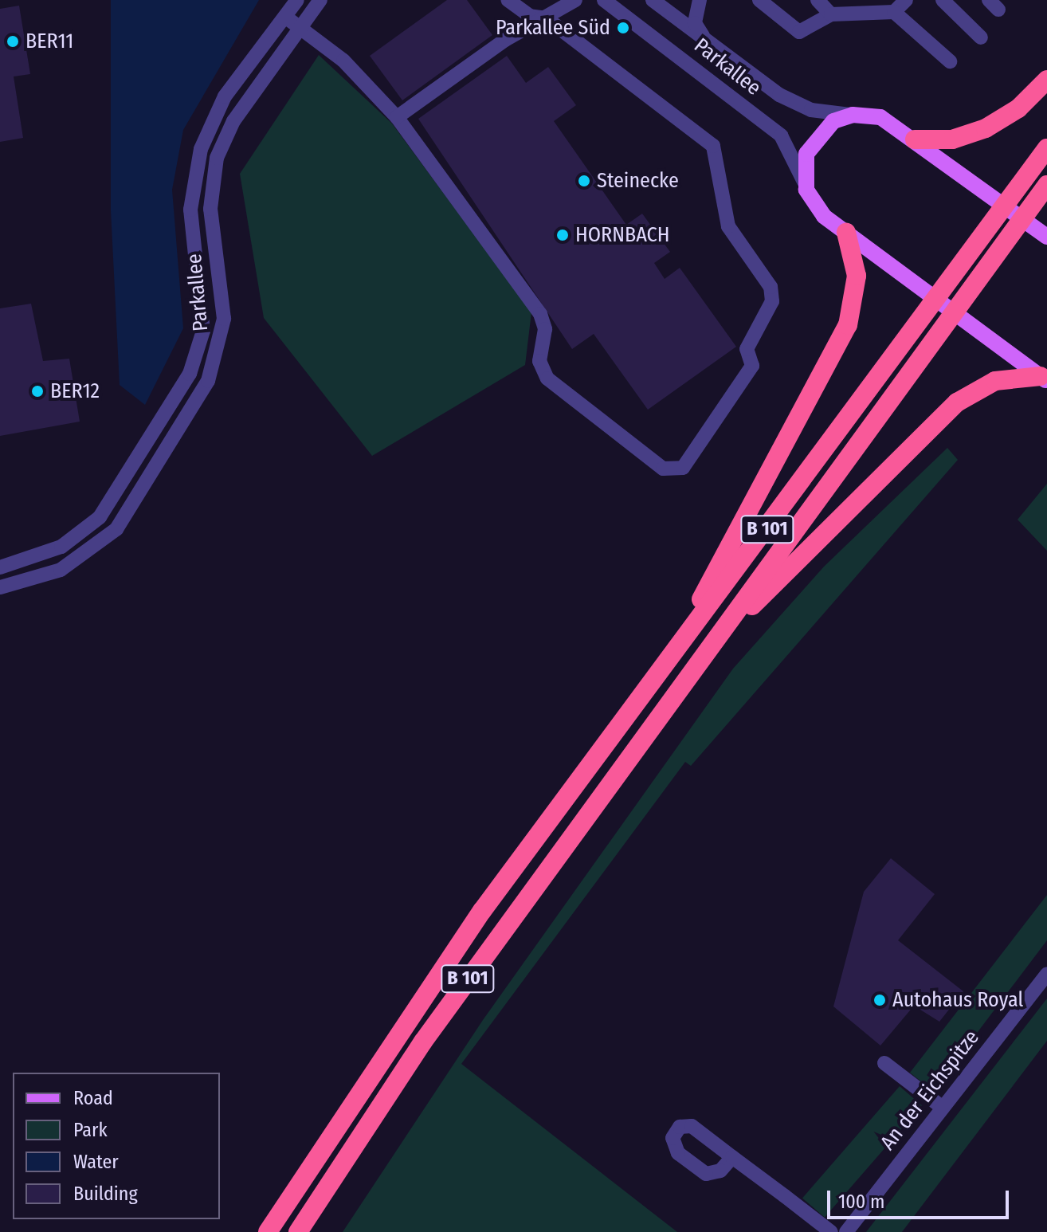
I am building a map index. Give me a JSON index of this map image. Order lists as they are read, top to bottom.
{
  "streets": {
    "highway": ["B 101"],
    "street": ["Parkallee", "An der Eichspitze"]
  },
  "places": [
    "Parkallee Süd",
    "BER11",
    "Steinecke",
    "HORNBACH",
    "BER12",
    "Autohaus Royal"
  ],
  "legend": [
    "Road",
    "Park",
    "Water",
    "Building"
  ],
  "scale_bar": "100 m"
}
